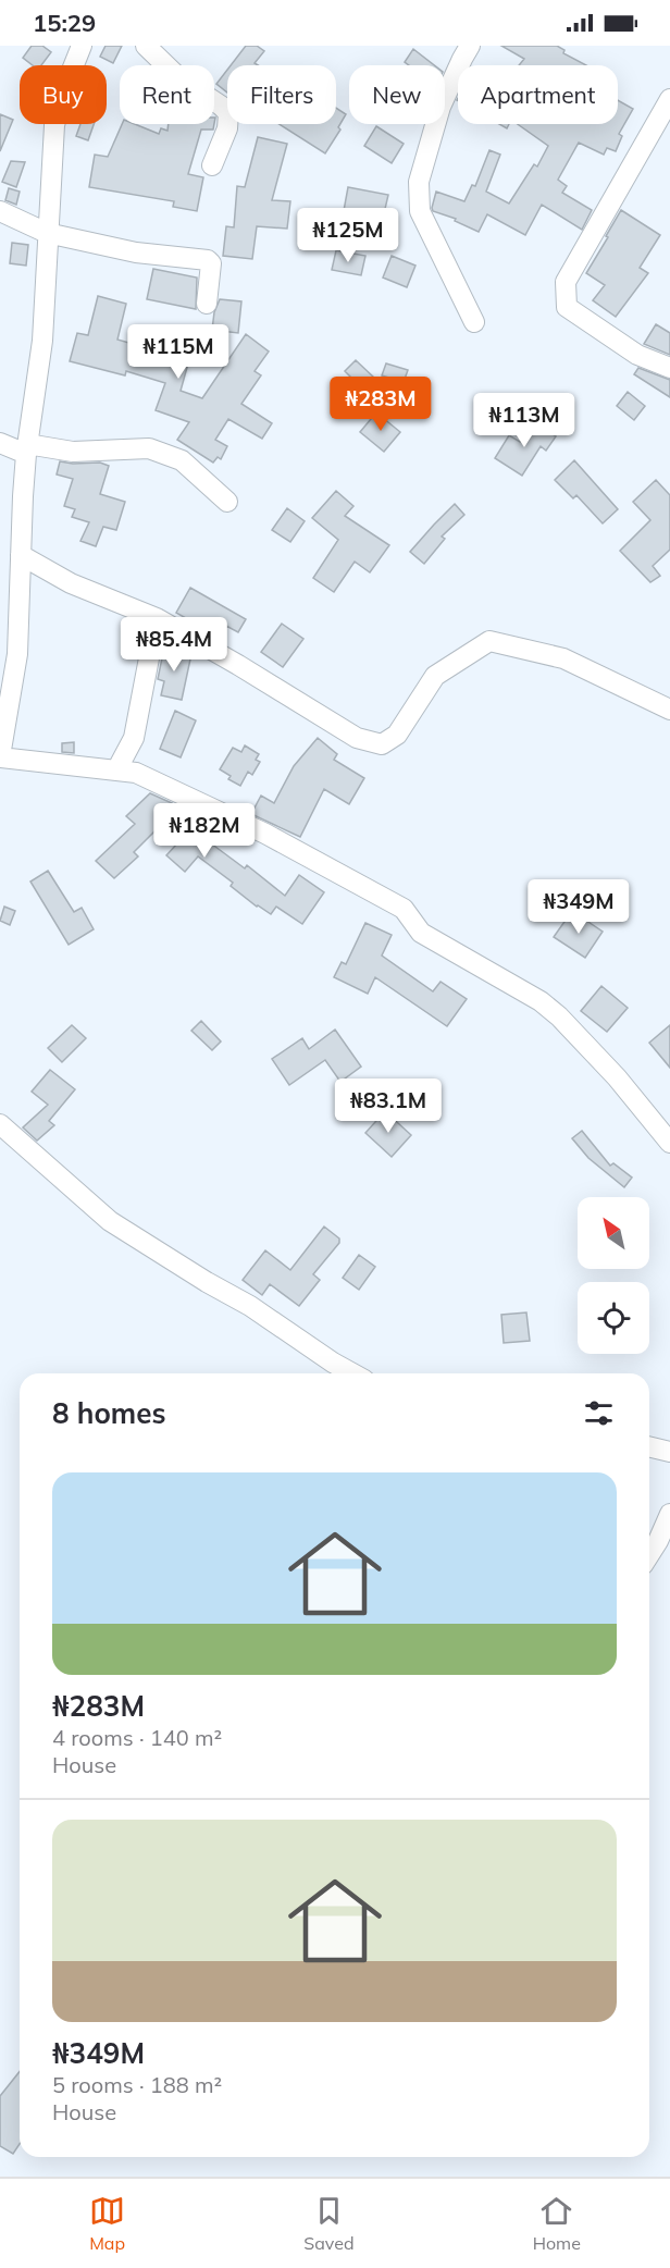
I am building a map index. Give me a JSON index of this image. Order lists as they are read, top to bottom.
{
  "north": "top left",
  "page": {
    "status": "15:29",
    "chip": [
      "Buy",
      "Rent",
      "Filters",
      "New",
      "Apartment"
    ],
    "price": [
      "₦125M",
      "₦115M",
      "₦283M",
      "₦113M",
      "₦85.4M",
      "₦182M",
      "₦349M",
      "₦83.1M"
    ],
    "heading": "8 homes",
    "list": [
      {
        "name": "₦283M",
        "note": "4 rooms · 140 m² · House"
      },
      {
        "name": "₦349M",
        "note": "5 rooms · 188 m² · House"
      }
    ],
    "tabs": ["Map", "Saved", "Home"]
  }
}
